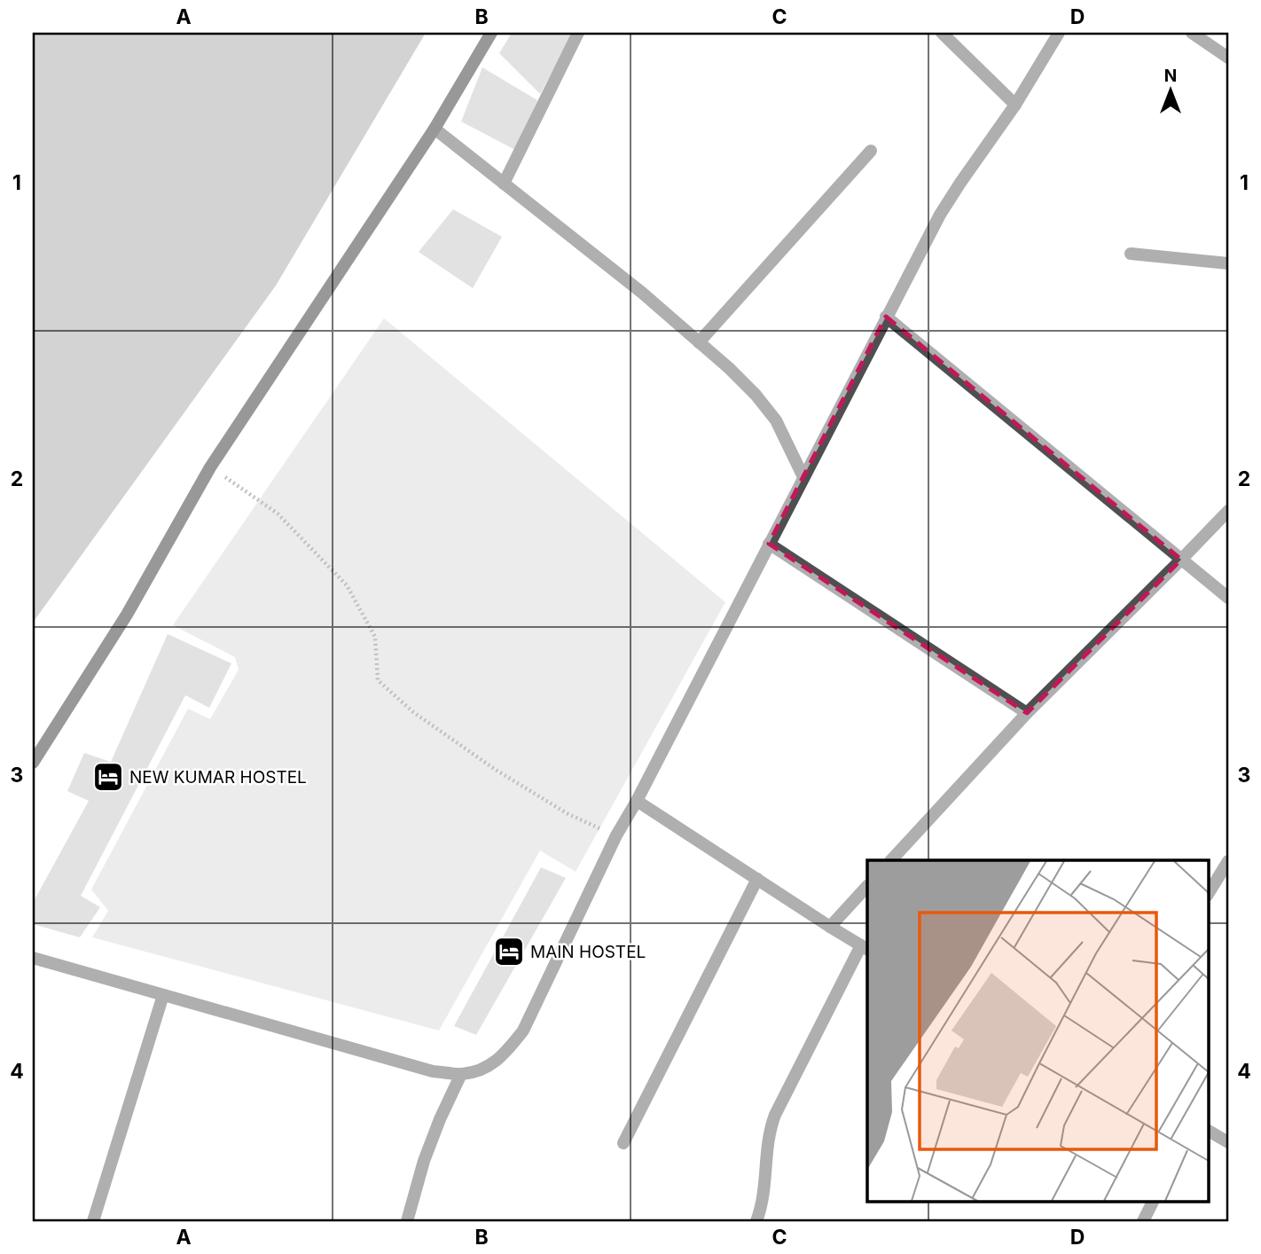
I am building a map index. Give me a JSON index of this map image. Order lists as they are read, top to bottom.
{
  "places": {
    "hotel": ["NEW KUMAR HOSTEL", "MAIN HOSTEL"]
  },
  "north": "top",
  "grid": {
    "columns": [
      "A",
      "B",
      "C",
      "D"
    ],
    "rows": [
      "1",
      "2",
      "3",
      "4"
    ]
  }
}
